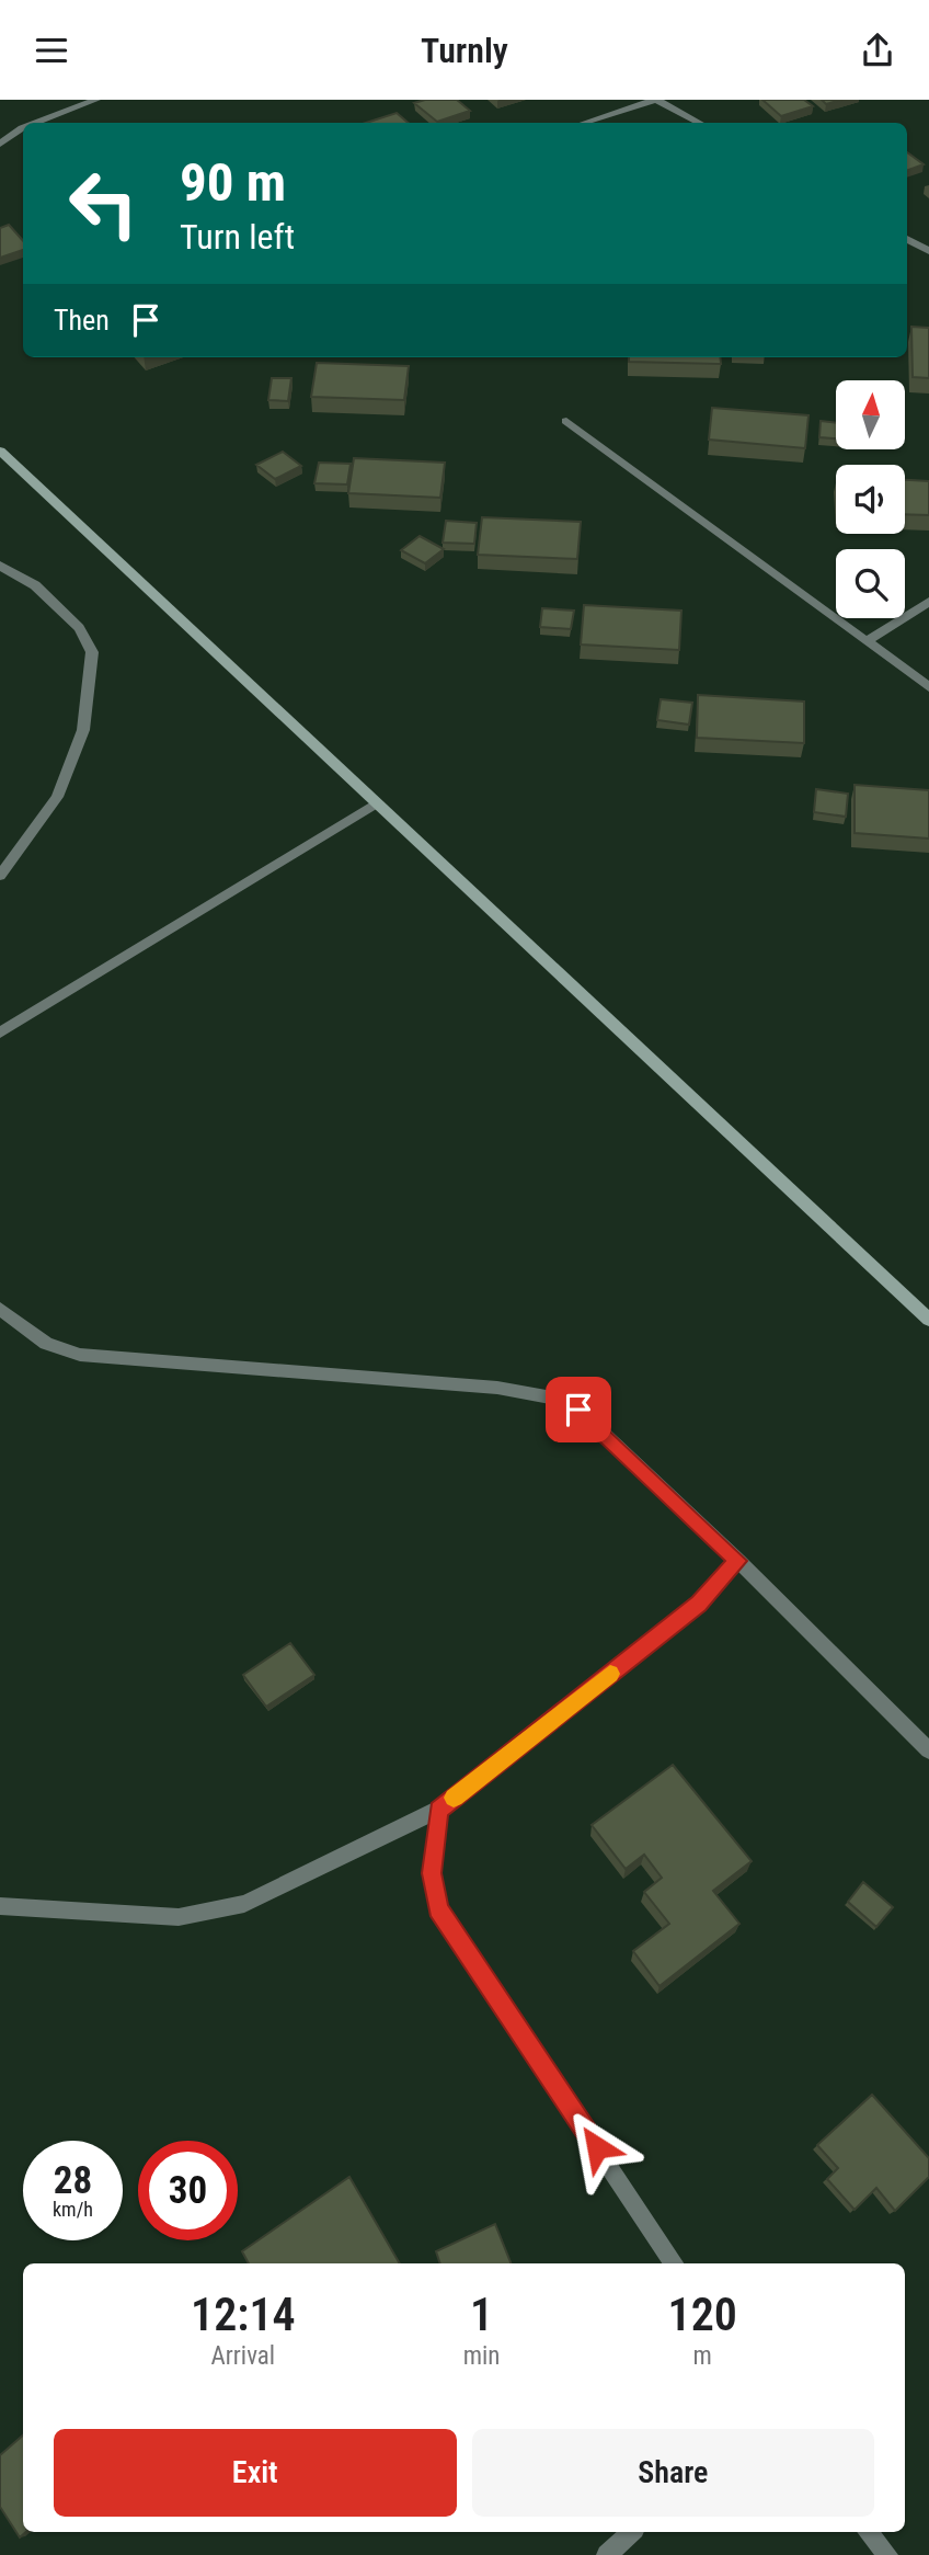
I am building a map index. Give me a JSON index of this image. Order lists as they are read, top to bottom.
{
  "north": "top",
  "page": {
    "header": "Turnly",
    "turn": ["90 m", "Turn left"],
    "then": "Then",
    "speed": "28 km/h",
    "limit": "30",
    "eta": [
      "12:14",
      "Arrival",
      "1",
      "min",
      "120",
      "m"
    ],
    "buttons": ["Exit", "Share"]
  }
}
